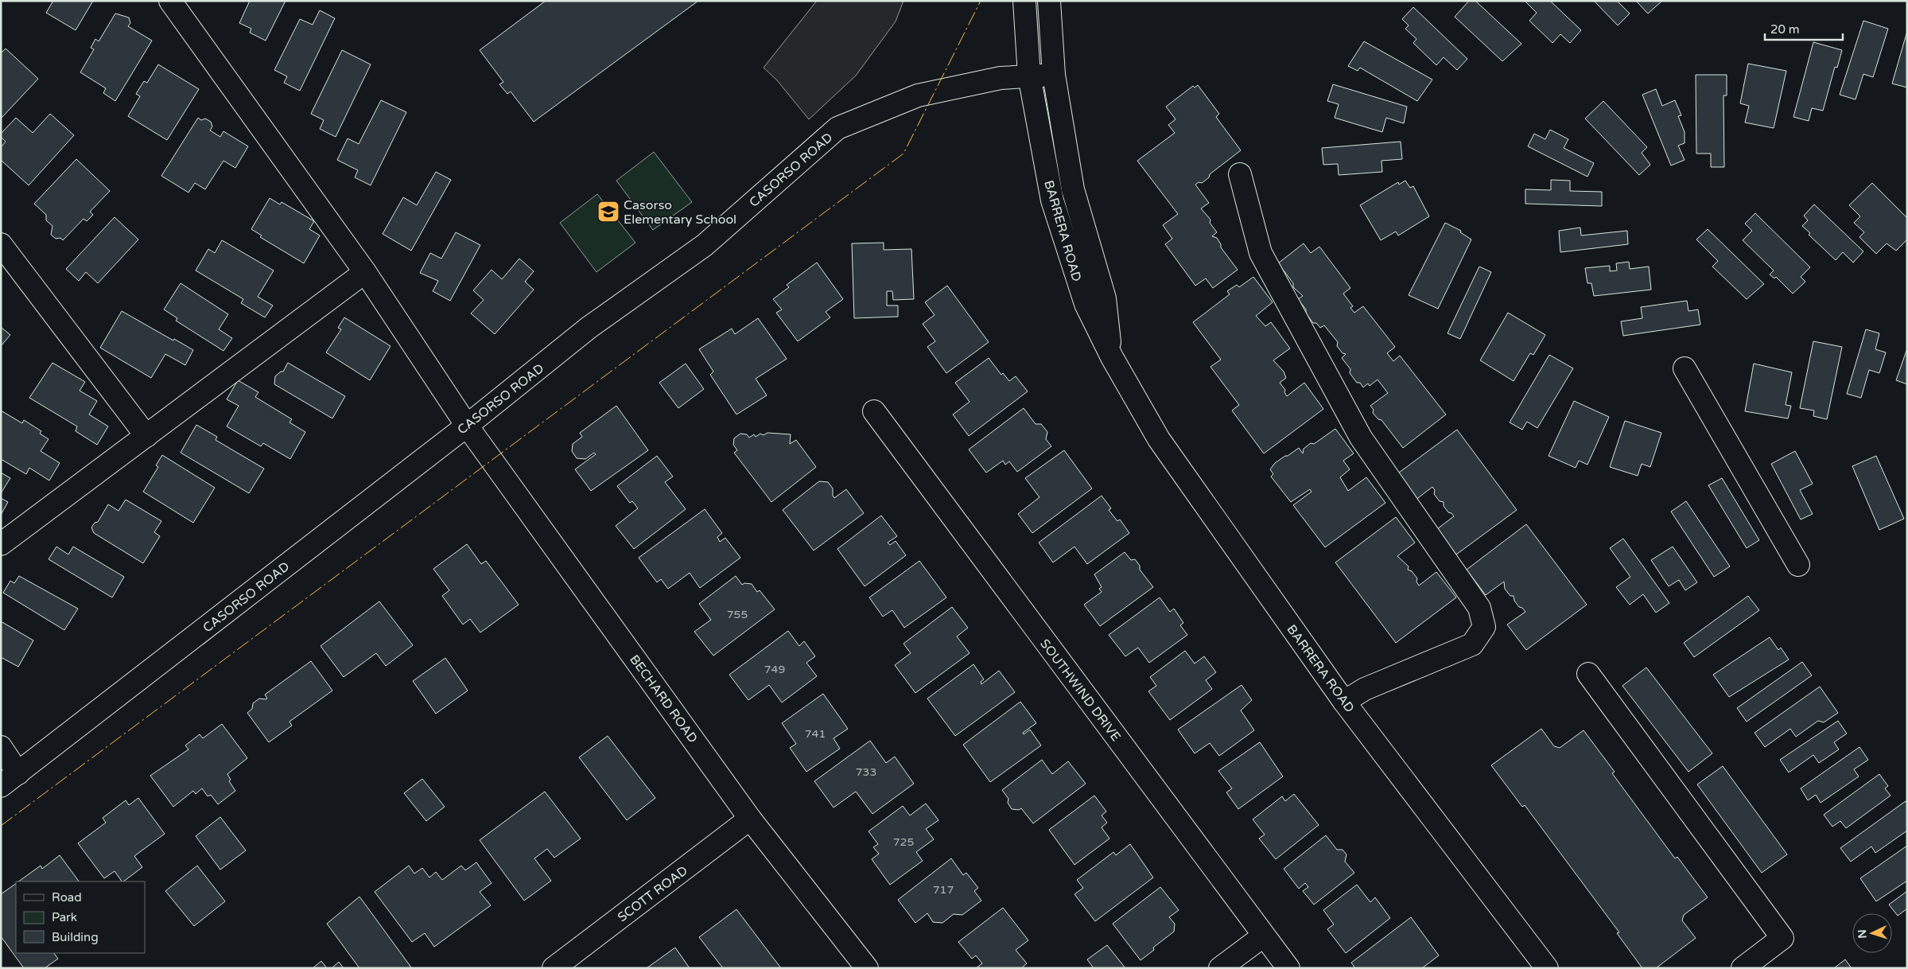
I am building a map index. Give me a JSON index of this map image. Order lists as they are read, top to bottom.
{
  "streets": {
    "street": [
      "CASORSO ROAD",
      "BARRERA ROAD",
      "SOUTHWIND DRIVE",
      "BECHARD ROAD",
      "SCOTT ROAD"
    ]
  },
  "crossings": [
    ["CASORSO ROAD", "BARRERA ROAD"],
    ["CASORSO ROAD", "BECHARD ROAD"],
    ["BECHARD ROAD", "SCOTT ROAD"]
  ],
  "places": {
    "school or university": ["Casorso Elementary School"]
  },
  "house_numbers": [
    "755",
    "749",
    "741",
    "733",
    "725",
    "717"
  ],
  "legend": ["Road", "Park", "Building"],
  "scale_bar": "20 m",
  "north": "left"
}
